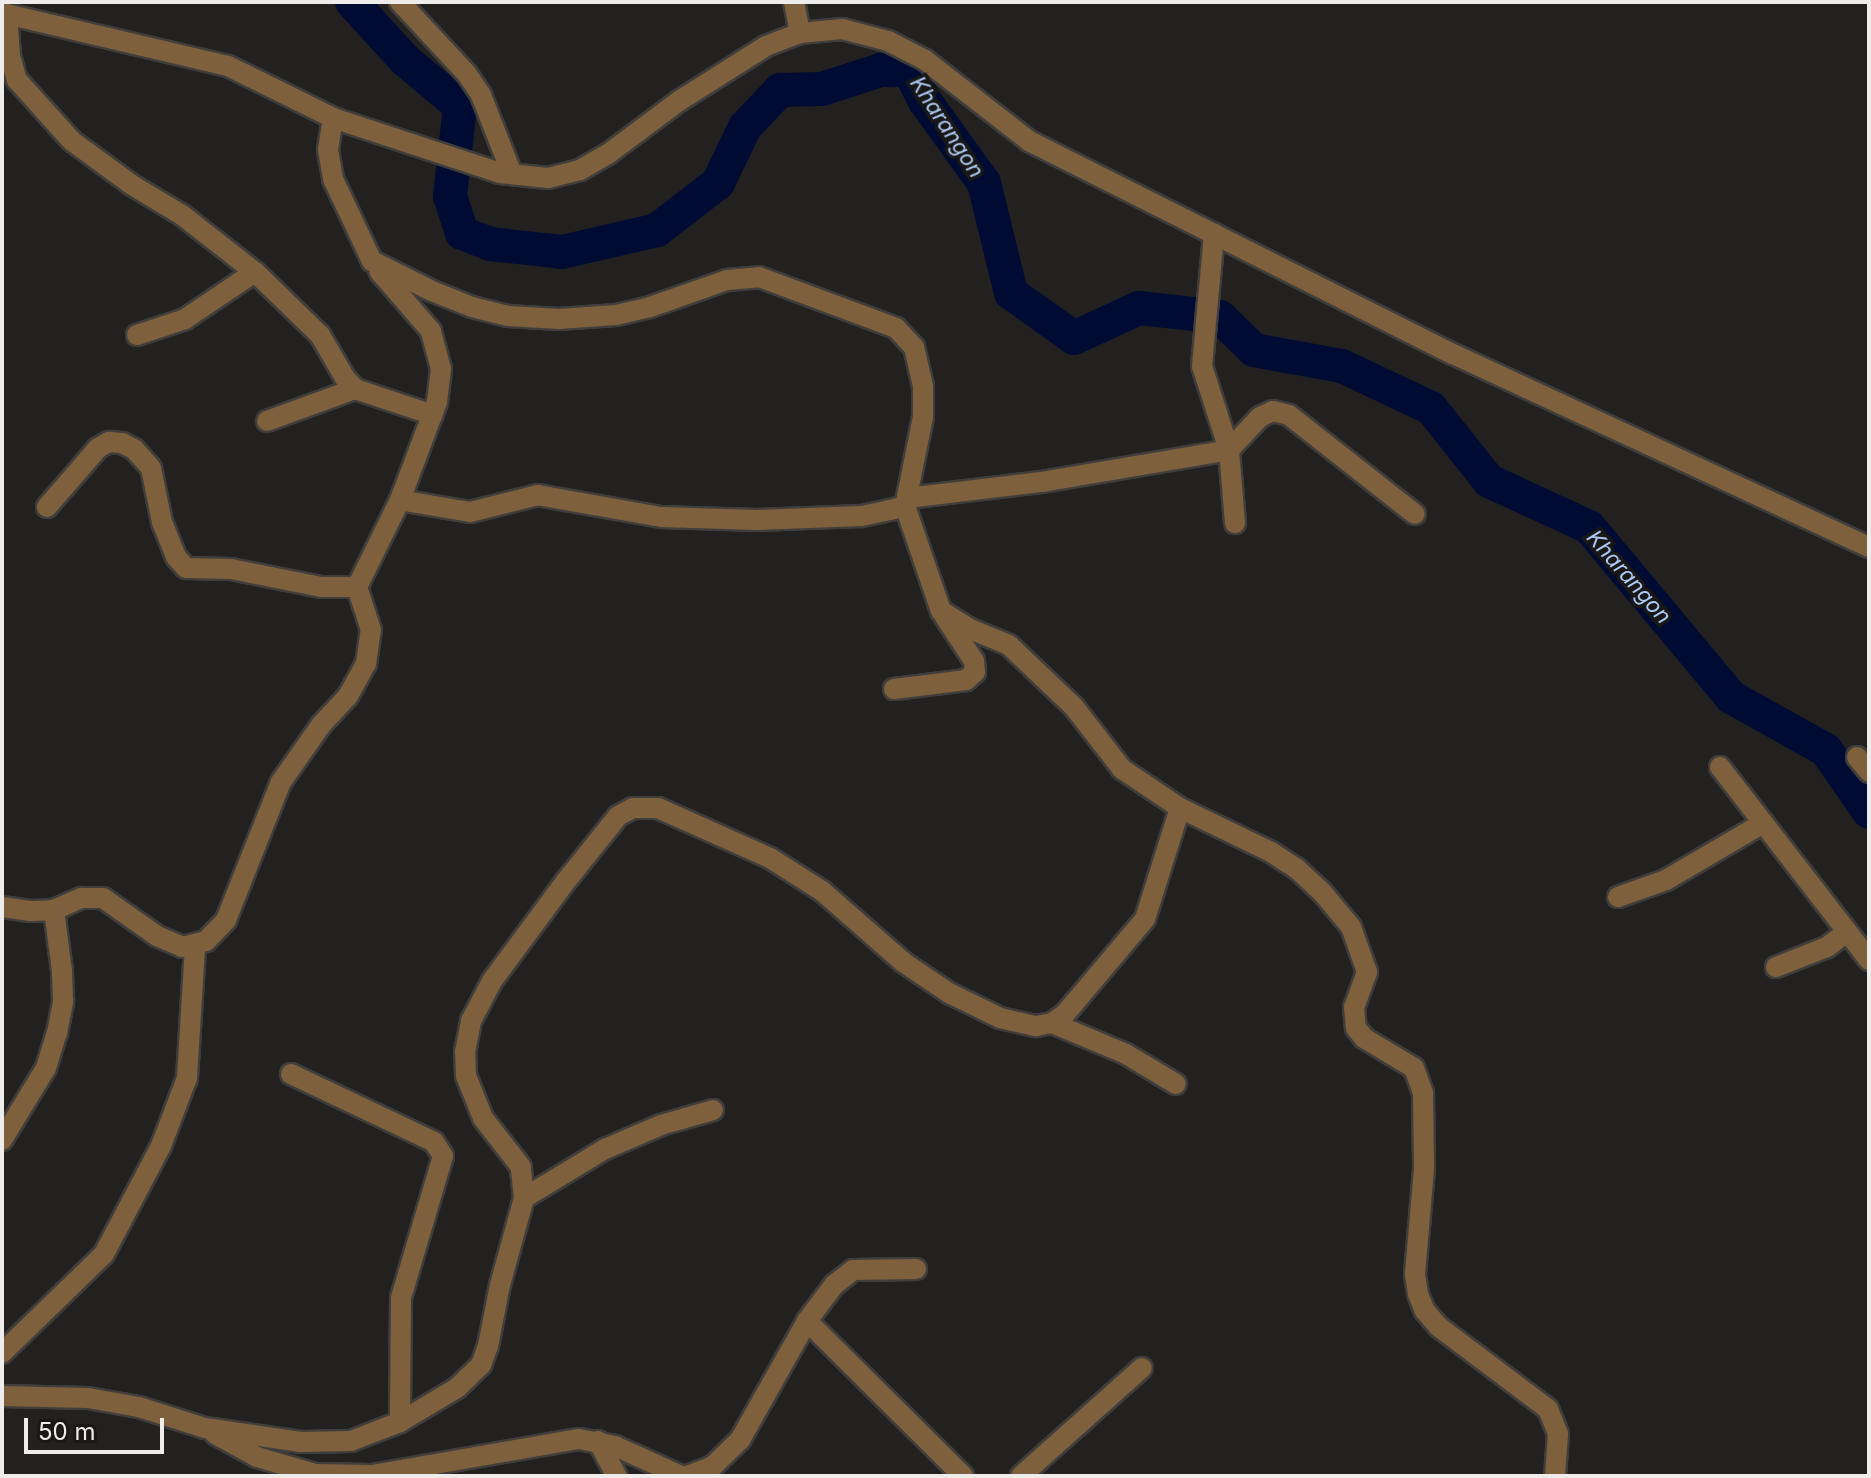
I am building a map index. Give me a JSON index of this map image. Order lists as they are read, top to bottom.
{
  "water": ["Kharangon"],
  "scale_bar": "50 m"
}
